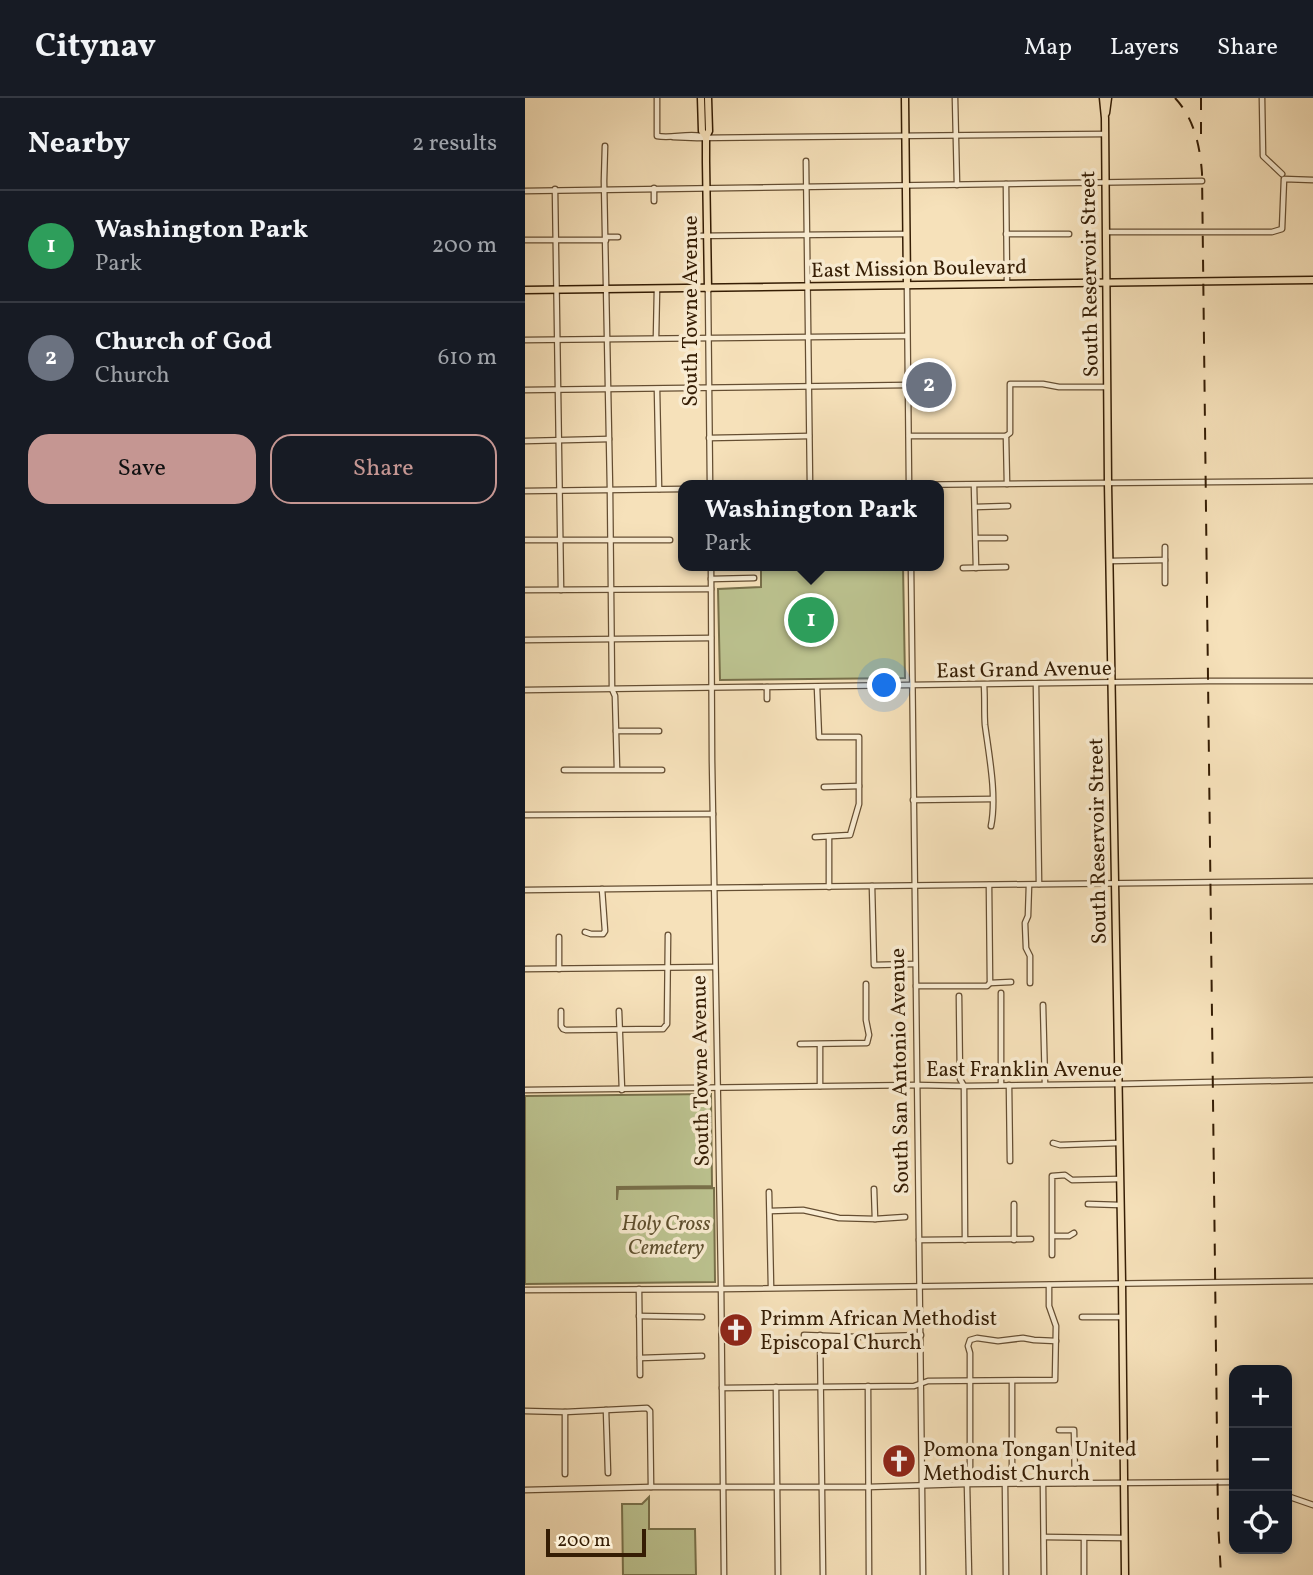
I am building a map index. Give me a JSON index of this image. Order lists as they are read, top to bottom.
{
  "streets": {
    "main road": ["East Mission Boulevard", "South Reservoir Street", "South Towne Avenue"],
    "street": ["East Grand Avenue", "East Franklin Avenue", "South San Antonio Avenue"]
  },
  "crossings": [
    ["East Mission Boulevard", "South Reservoir Street"],
    ["East Mission Boulevard", "South Towne Avenue"],
    ["South Reservoir Street", "East Grand Avenue"],
    ["South Reservoir Street", "East Franklin Avenue"],
    ["South Towne Avenue", "East Grand Avenue"],
    ["South Towne Avenue", "East Franklin Avenue"],
    ["East Grand Avenue", "South San Antonio Avenue"],
    ["East Franklin Avenue", "South San Antonio Avenue"]
  ],
  "parks": ["Holy Cross Cemetery"],
  "places": {
    "church": ["Primm African Methodist Episcopal Church", "Pomona Tongan United Methodist Church"]
  },
  "scale_bar": "200 m",
  "page": {
    "header": "Citynav",
    "nav": ["Map", "Layers", "Share"],
    "heading": ["Nearby", "2 results"],
    "list": [
      {
        "mark": "1",
        "name": "Washington Park",
        "note": "Park",
        "value": "200 m"
      },
      {
        "mark": "2",
        "name": "Church of God",
        "note": "Church",
        "value": "610 m"
      }
    ],
    "pins": ["2", "1"],
    "buttons": ["Save", "Share"],
    "popup": ["Washington Park", "Park"],
    "map_buttons": ["+", "−"],
    "scale": "200 m"
  }
}
